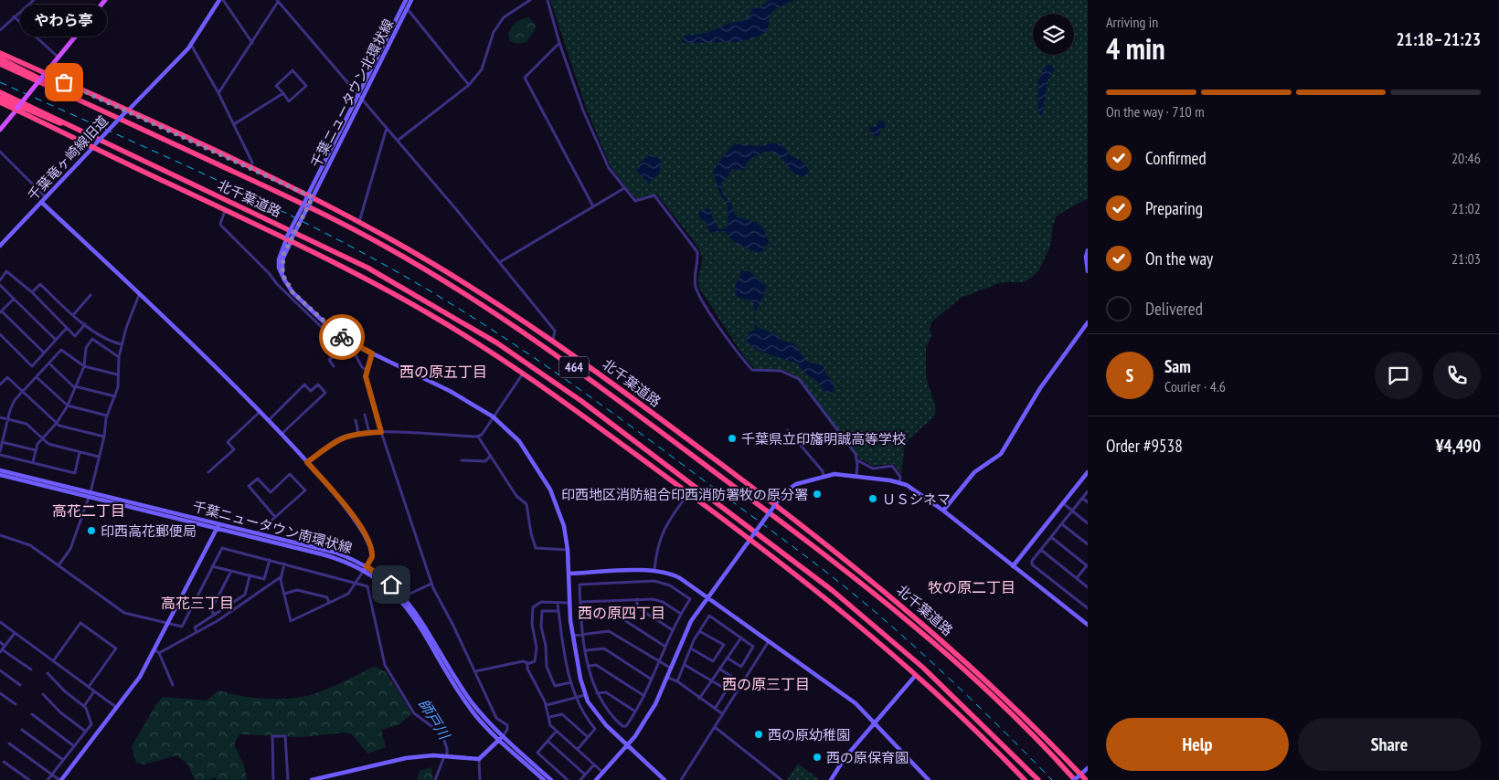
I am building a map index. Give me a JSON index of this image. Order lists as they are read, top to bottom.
{
  "streets": {
    "highway": ["北千葉道路", "464"],
    "street": ["千葉ニュータウン北環状線", "千葉竜ヶ崎線旧道", "千葉ニュータウン南環状線"]
  },
  "crossings": [
    ["千葉ニュータウン北環状線", "北千葉道路"],
    ["千葉竜ヶ崎線旧道", "北千葉道路"]
  ],
  "districts": [
    "西の原五丁目",
    "高花二丁目",
    "牧の原二丁目",
    "高花三丁目",
    "西の原四丁目",
    "西の原三丁目"
  ],
  "water": ["師戸川"],
  "places": [
    "やわら亭",
    "千葉県立印旛明誠高等学校",
    "印西地区消防組合印西消防署牧の原分署",
    "ＵＳシネマ",
    "印西高花郵便局",
    "西の原幼稚園",
    "西の原保育園"
  ],
  "page": {
    "heading": ["4 min", "Arriving in", "21:18–21:23"],
    "panel": [
      "Sam",
      "Courier · 4.6",
      "Order #9538",
      "¥4,490"
    ],
    "bubble": "やわら亭",
    "bar": "On the way · 710 m",
    "list": [
      ["Confirmed", "20:46"],
      ["Preparing", "21:02"],
      ["On the way", "21:03"],
      "Delivered"
    ],
    "round": "S",
    "buttons": ["Help", "Share"]
  }
}
